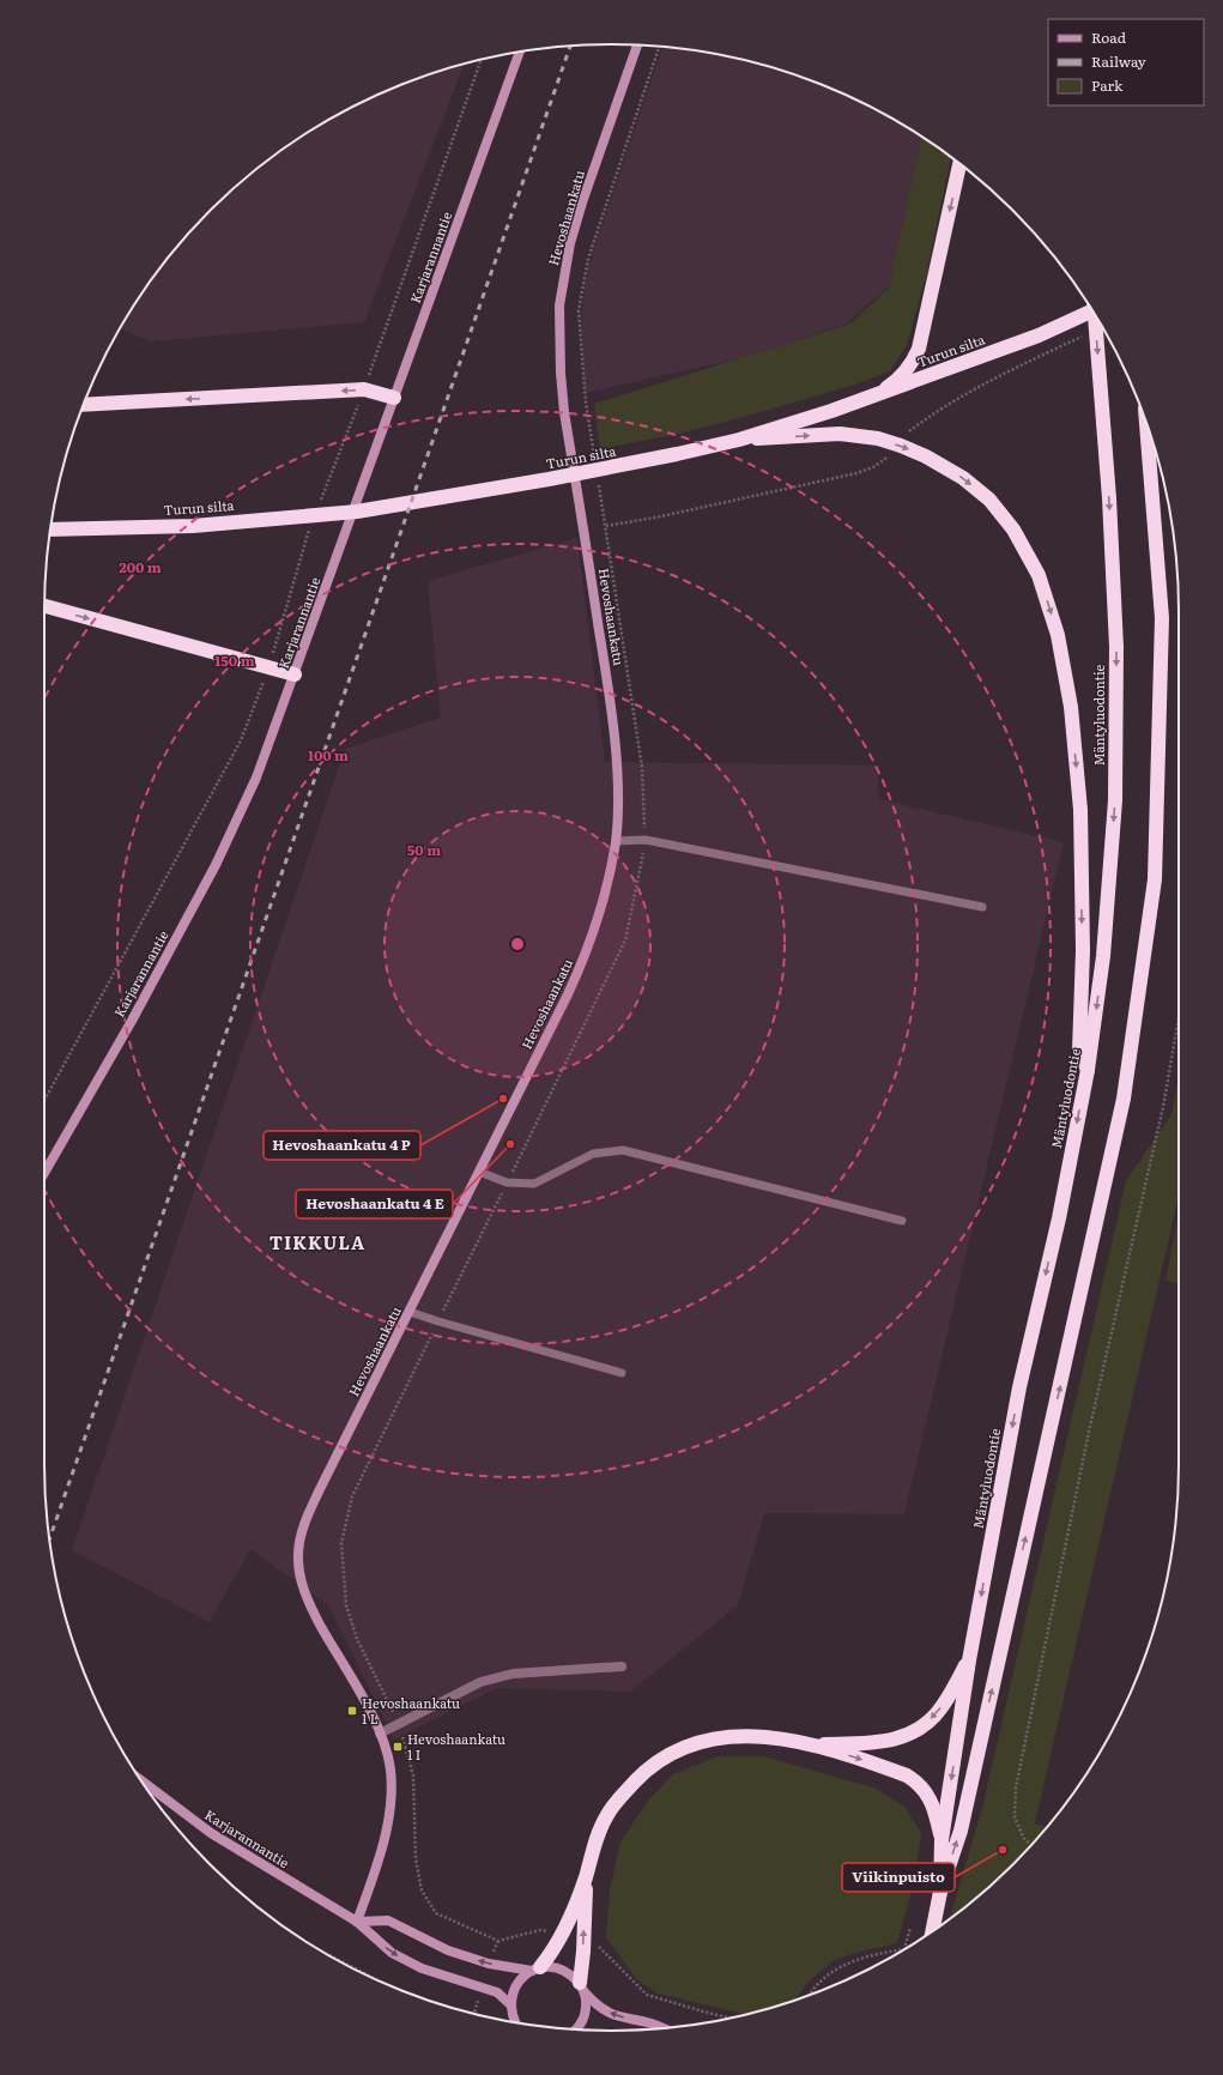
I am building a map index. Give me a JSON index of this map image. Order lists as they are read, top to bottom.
{
  "streets": {
    "highway": ["Turun silta", "Mäntyluodontie"],
    "main road": ["Hevoshaankatu", "Karjarannantie"]
  },
  "crossings": [
    ["Hevoshaankatu", "Karjarannantie"]
  ],
  "districts": ["TIKKULA"],
  "places": {
    "other": ["Hevoshaankatu 4 P", "Hevoshaankatu 4 E", "Viikinpuisto"],
    "transit": ["Hevoshaankatu 1 L", "Hevoshaankatu 1 I"]
  },
  "legend": ["Road", "Railway", "Park"],
  "rings": [
    "200 m",
    "150 m",
    "100 m",
    "50 m"
  ]
}
